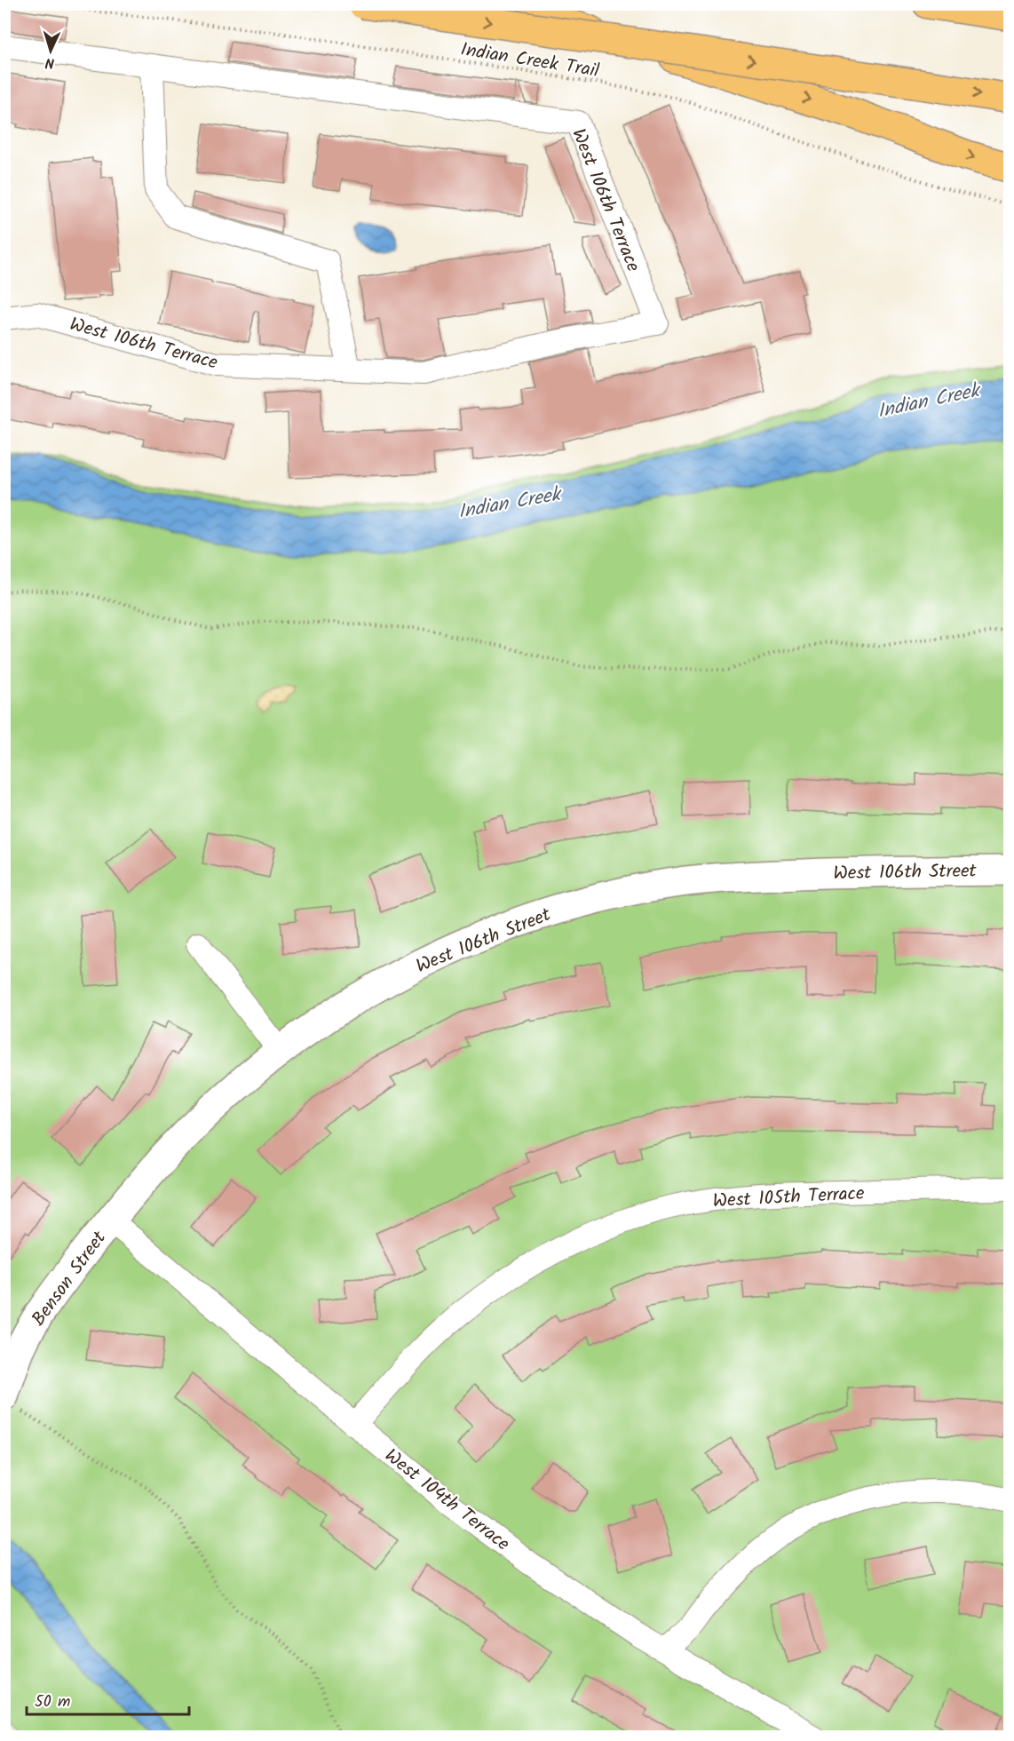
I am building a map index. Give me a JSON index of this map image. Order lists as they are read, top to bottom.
{
  "streets": {
    "street": [
      "West 106th Terrace",
      "West 106th Street",
      "West 105th Terrace",
      "Benson Street",
      "West 104th Terrace"
    ],
    "path": ["Indian Creek Trail"]
  },
  "crossings": [
    ["West 106th Street", "Benson Street"],
    ["West 106th Street", "West 104th Terrace"],
    ["West 105th Terrace", "West 104th Terrace"],
    ["Benson Street", "West 104th Terrace"]
  ],
  "water": ["Indian Creek"],
  "scale_bar": "50 m",
  "north": "bottom"
}
